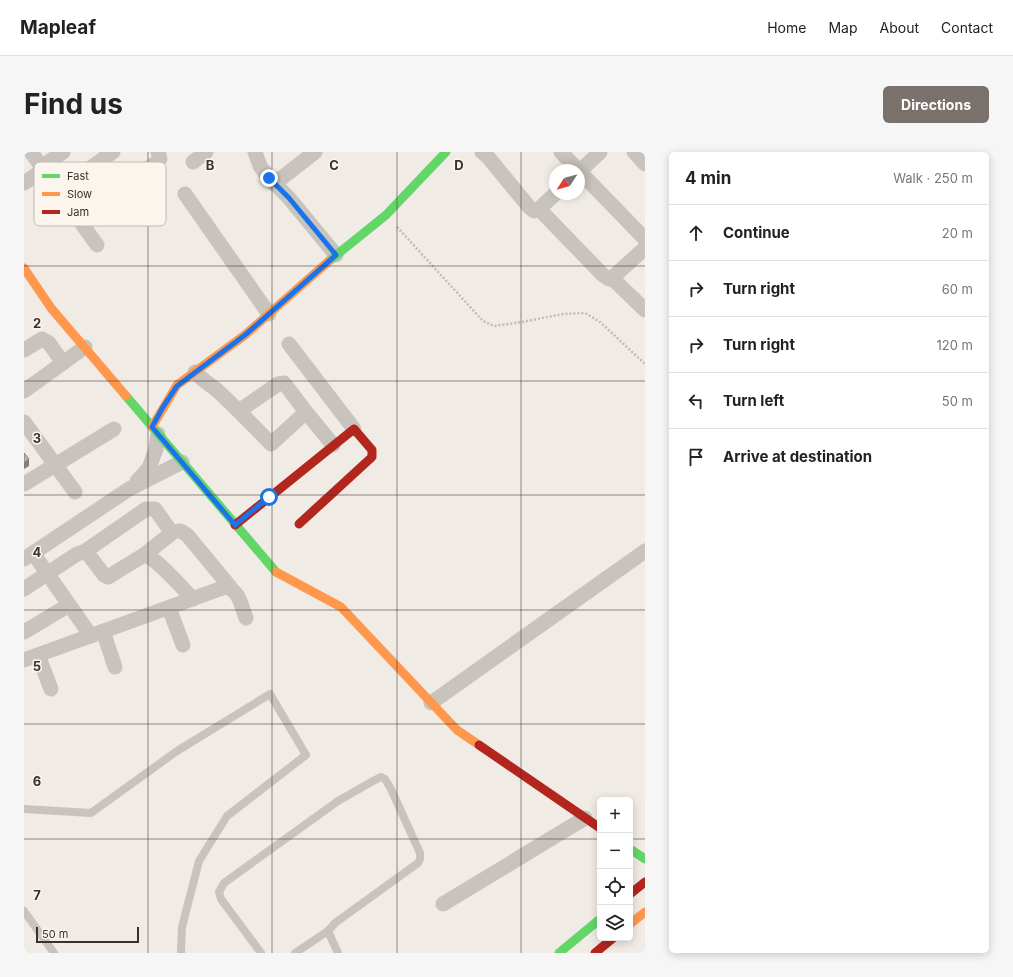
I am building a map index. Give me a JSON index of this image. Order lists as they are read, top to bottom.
{
  "legend": ["Fast", "Slow", "Jam"],
  "scale_bar": "50 m",
  "north": "bottom left",
  "page": {
    "header": "Mapleaf",
    "nav": [
      "Home",
      "Map",
      "About",
      "Contact"
    ],
    "buttons": "Directions",
    "title": "Find us",
    "heading": ["4 min", "Walk · 250 m"],
    "list": [
      ["Continue", "20 m"],
      ["Turn right", "60 m"],
      ["Turn right", "120 m"],
      ["Turn left", "50 m"],
      "Arrive at destination"
    ],
    "map_buttons": ["+", "−"],
    "scale": "50 m"
  },
  "grid": {
    "columns": ["B", "C", "D"],
    "rows": [
      "2",
      "3",
      "4",
      "5",
      "6",
      "7"
    ]
  }
}
